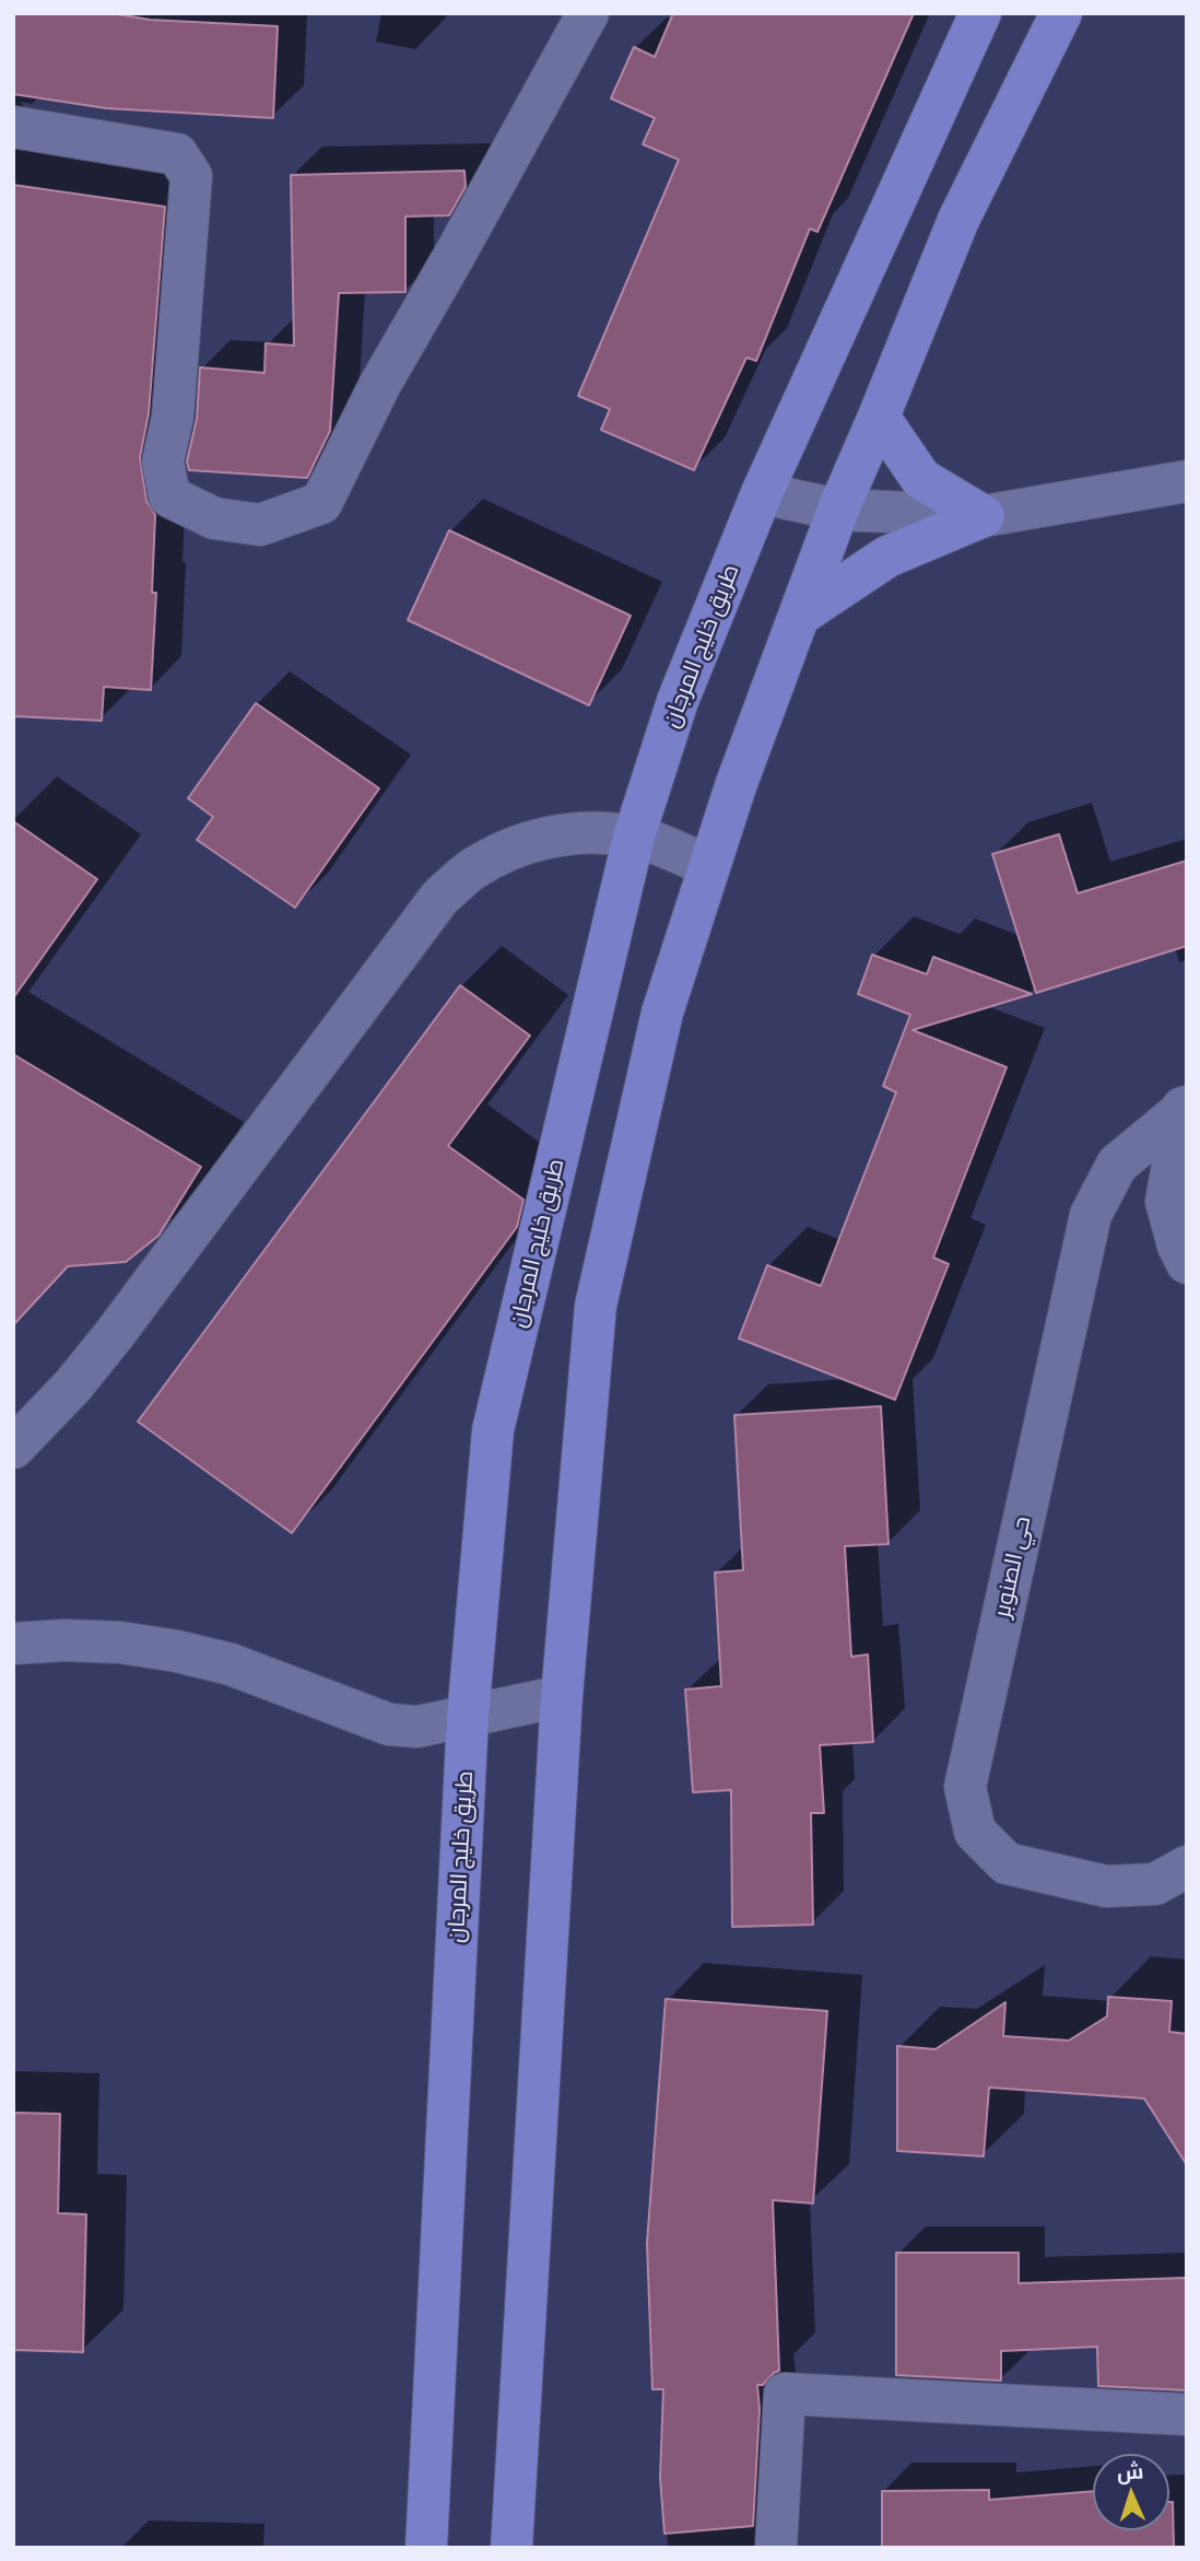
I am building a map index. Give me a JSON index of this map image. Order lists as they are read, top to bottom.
{
  "streets": {
    "main road": ["طريق خليج المرجان"],
    "street": ["حي الصنوبر"]
  },
  "north": "top"
}
